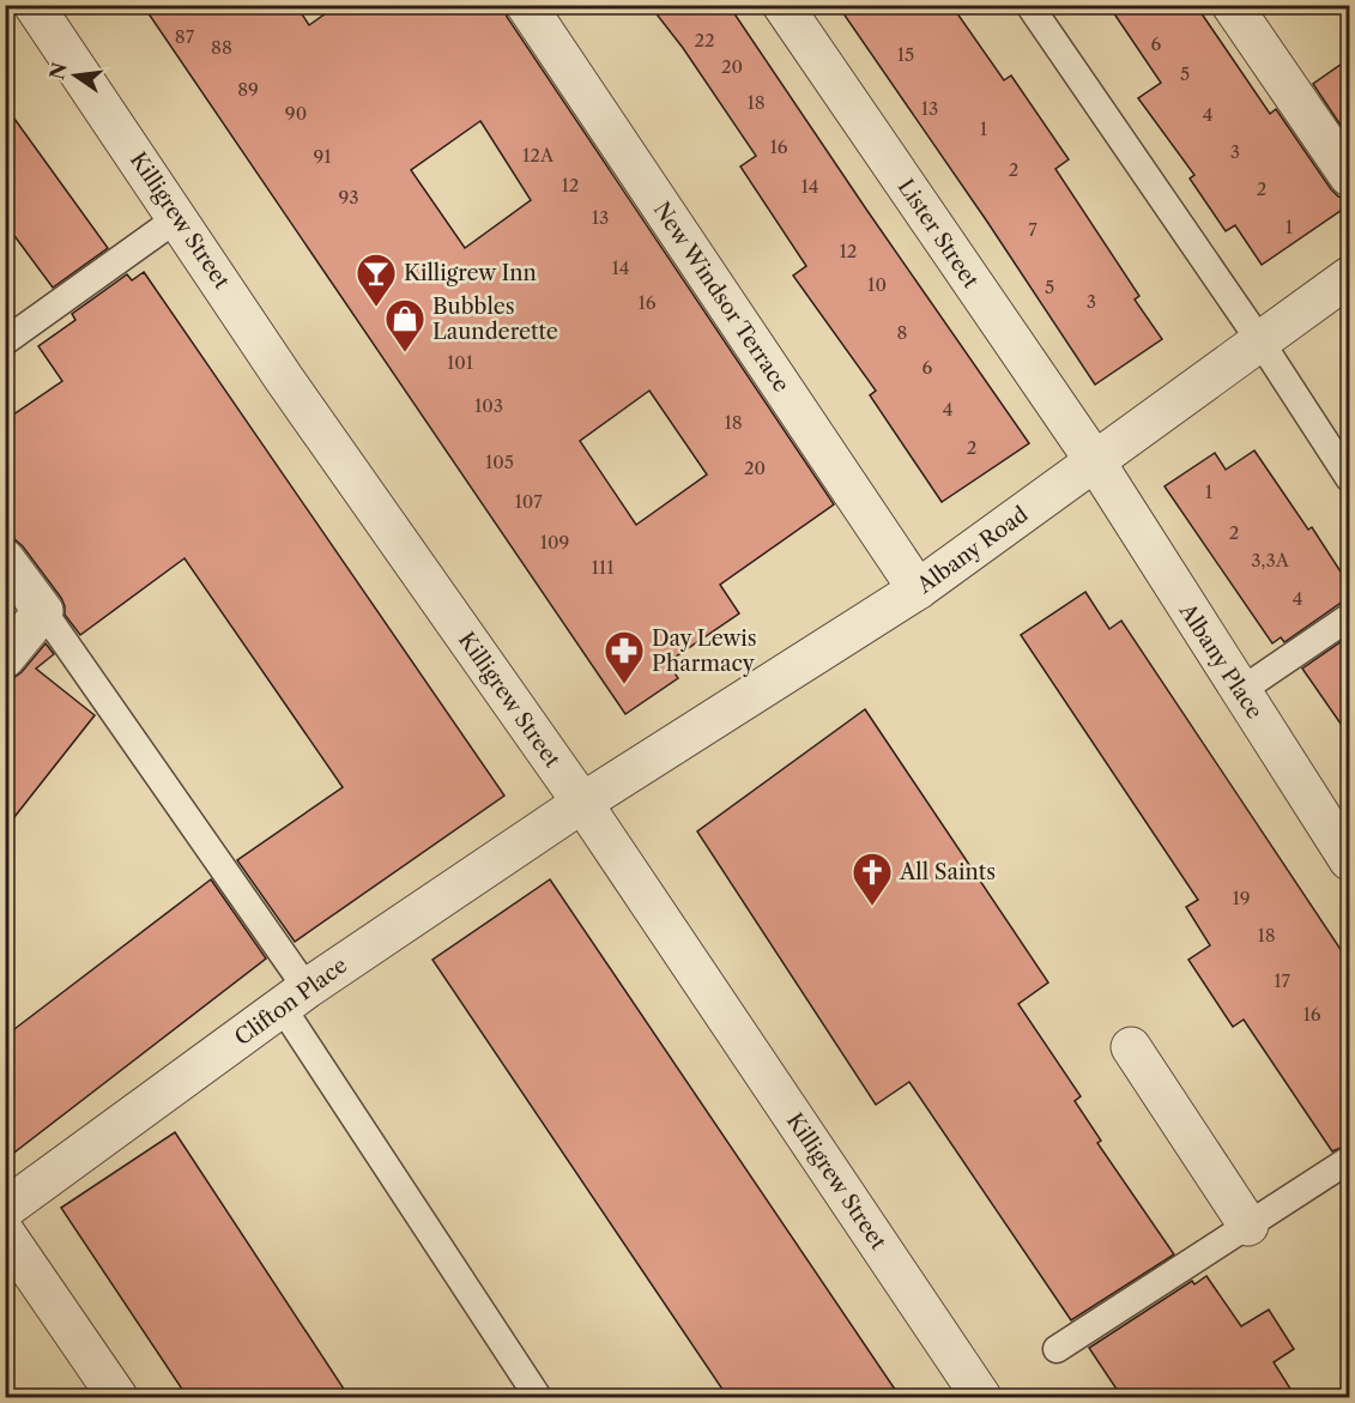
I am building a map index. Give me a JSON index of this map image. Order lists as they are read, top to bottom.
{
  "streets": {
    "street": [
      "Killigrew Street",
      "Lister Street",
      "New Windsor Terrace",
      "Albany Road",
      "Albany Place",
      "Clifton Place"
    ]
  },
  "crossings": [
    ["Killigrew Street", "Albany Road"],
    ["Killigrew Street", "Clifton Place"],
    ["Lister Street", "Albany Road"],
    ["Lister Street", "Albany Place"],
    ["New Windsor Terrace", "Albany Road"],
    ["Albany Road", "Albany Place"],
    ["Albany Road", "Clifton Place"]
  ],
  "places": {
    "bar": ["Killigrew Inn"],
    "shop": ["Bubbles Launderette"],
    "pharmacy": ["Day Lewis Pharmacy"],
    "church": ["All Saints"]
  },
  "house_numbers": [
    "87",
    "22",
    "6",
    "88",
    "15",
    "20",
    "5",
    "89",
    "18",
    "13",
    "90",
    "4",
    "1",
    "16",
    "3",
    "12A",
    "91",
    "2",
    "12",
    "14",
    "2",
    "93",
    "13",
    "1",
    "7",
    "12",
    "14",
    "10",
    "5",
    "3",
    "16",
    "8",
    "101",
    "6",
    "103",
    "4",
    "18",
    "2",
    "105",
    "20",
    "1",
    "107",
    "2",
    "109",
    "3,3A",
    "111",
    "4",
    "19",
    "18",
    "17",
    "16"
  ],
  "north": "left"
}
